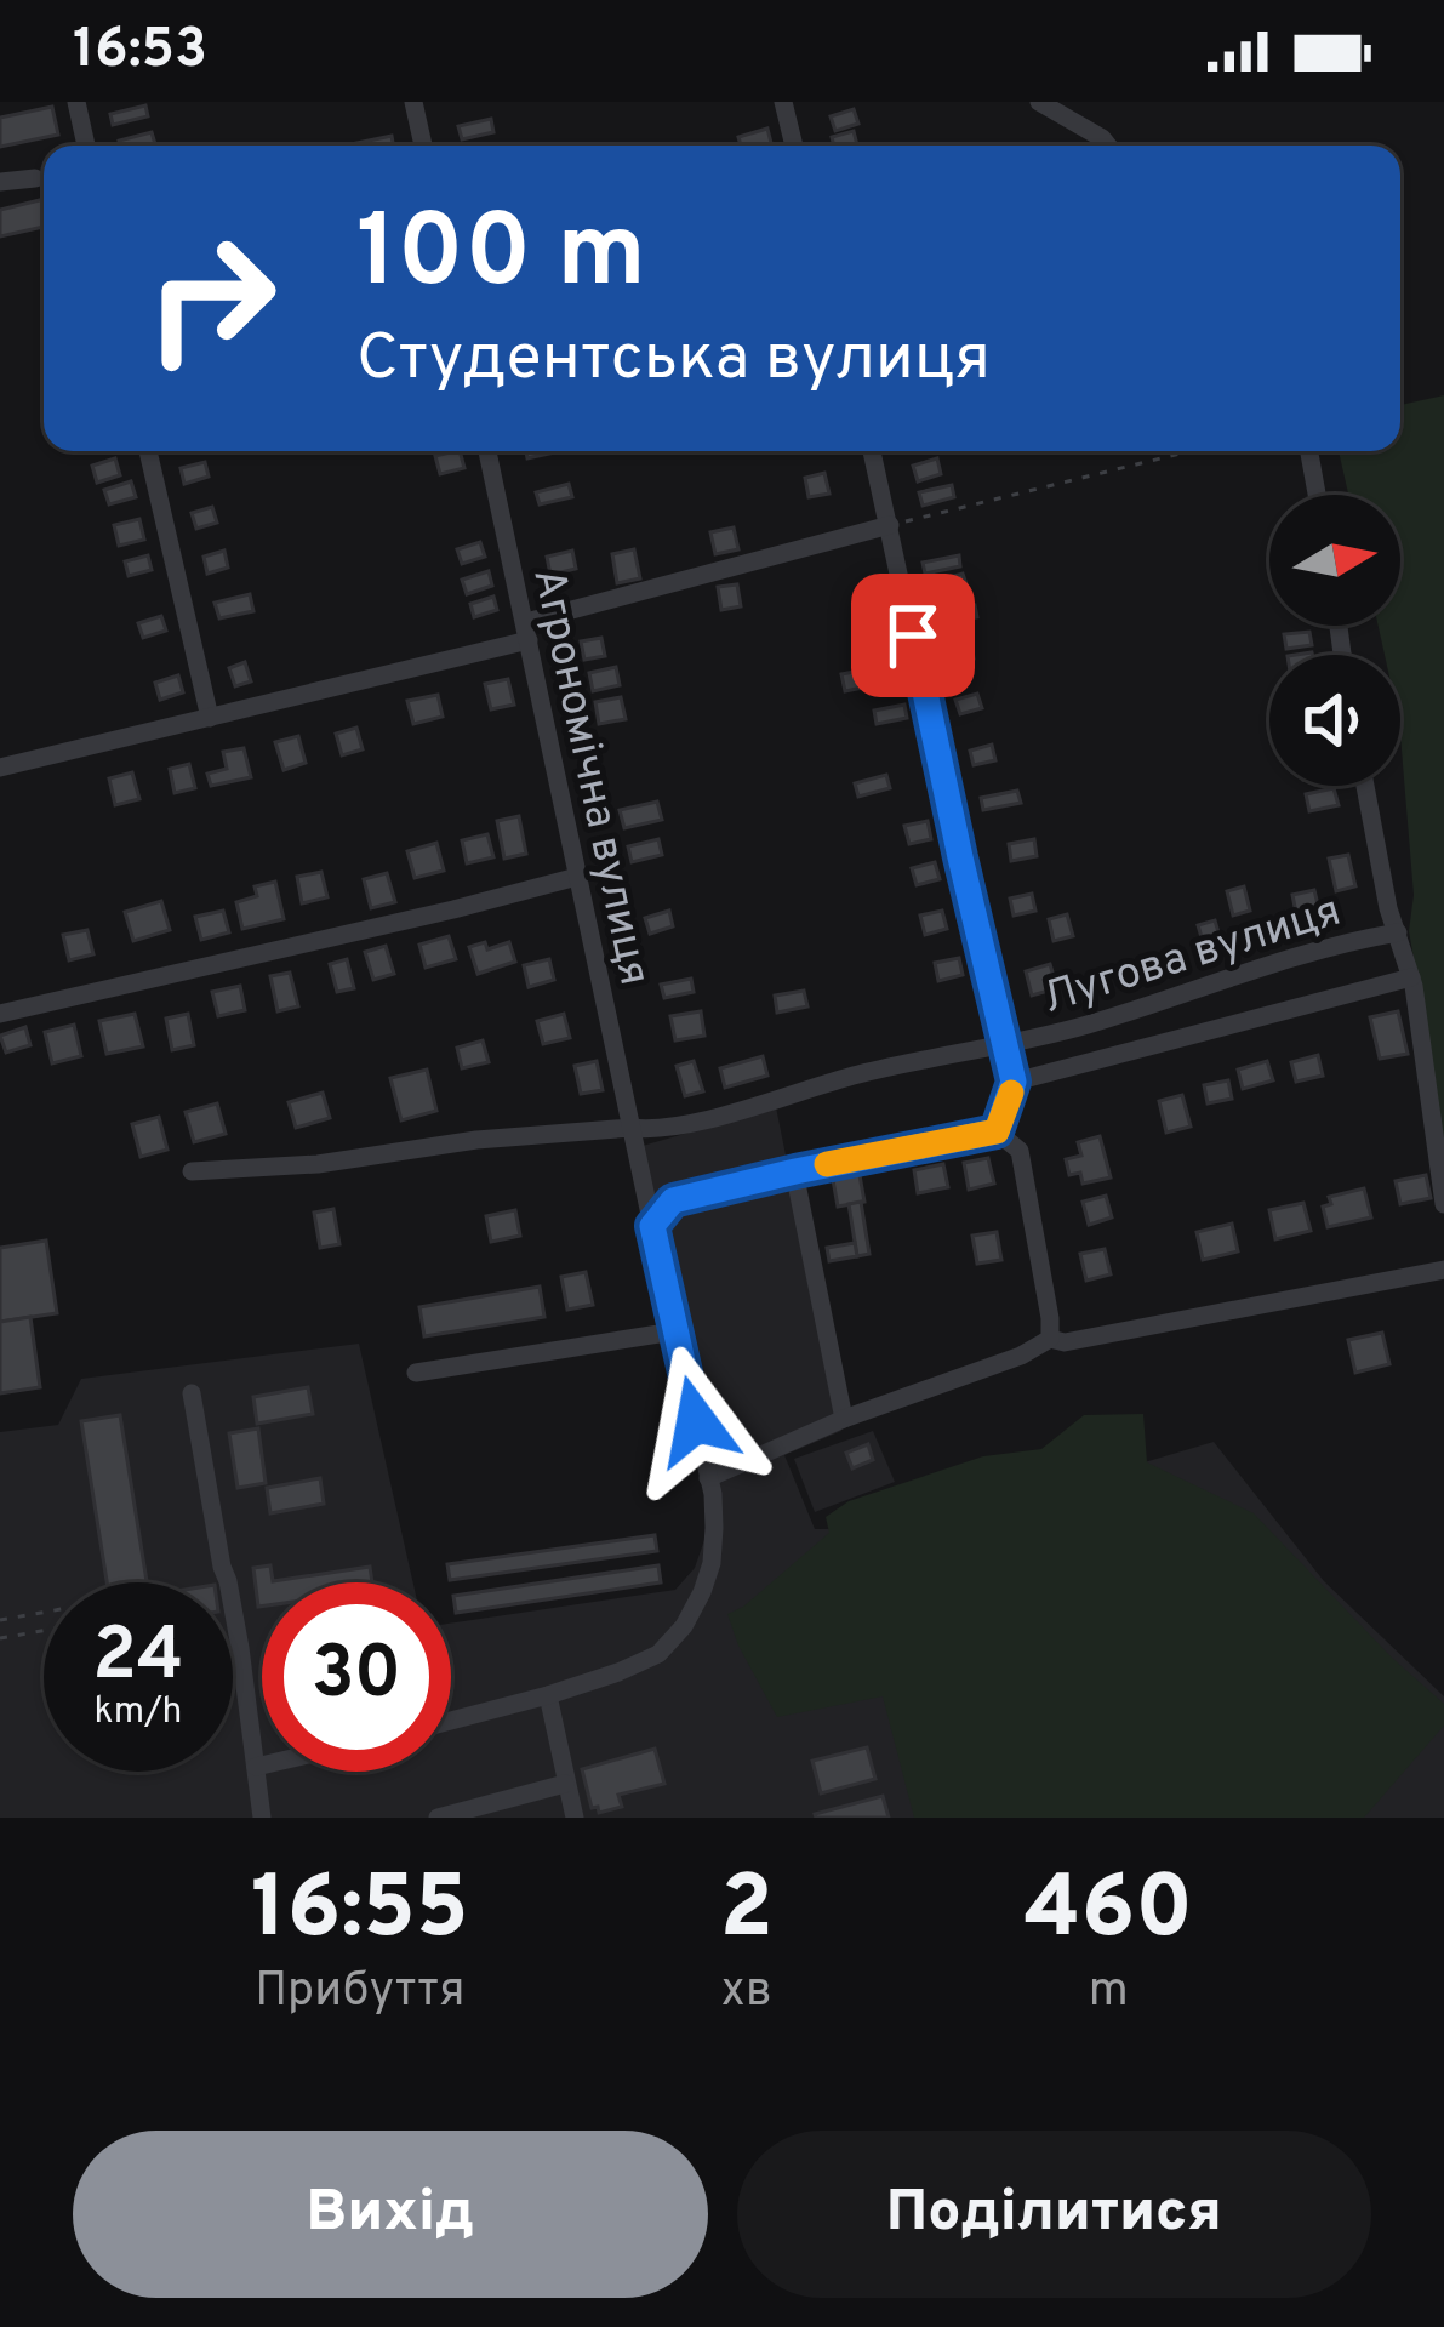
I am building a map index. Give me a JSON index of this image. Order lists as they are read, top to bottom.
{
  "streets": {
    "street": ["Агрономічна вулиця", "Лугова вулиця"]
  },
  "crossings": [
    ["Агрономічна вулиця", "Лугова вулиця"]
  ],
  "north": "right",
  "page": {
    "status": "16:53",
    "turn": ["100 m", "Студентська вулиця"],
    "speed": "24 km/h",
    "limit": "30",
    "eta": [
      "16:55",
      "Прибуття",
      "2",
      "хв",
      "460",
      "m"
    ],
    "buttons": ["Вихід", "Поділитися"]
  }
}
